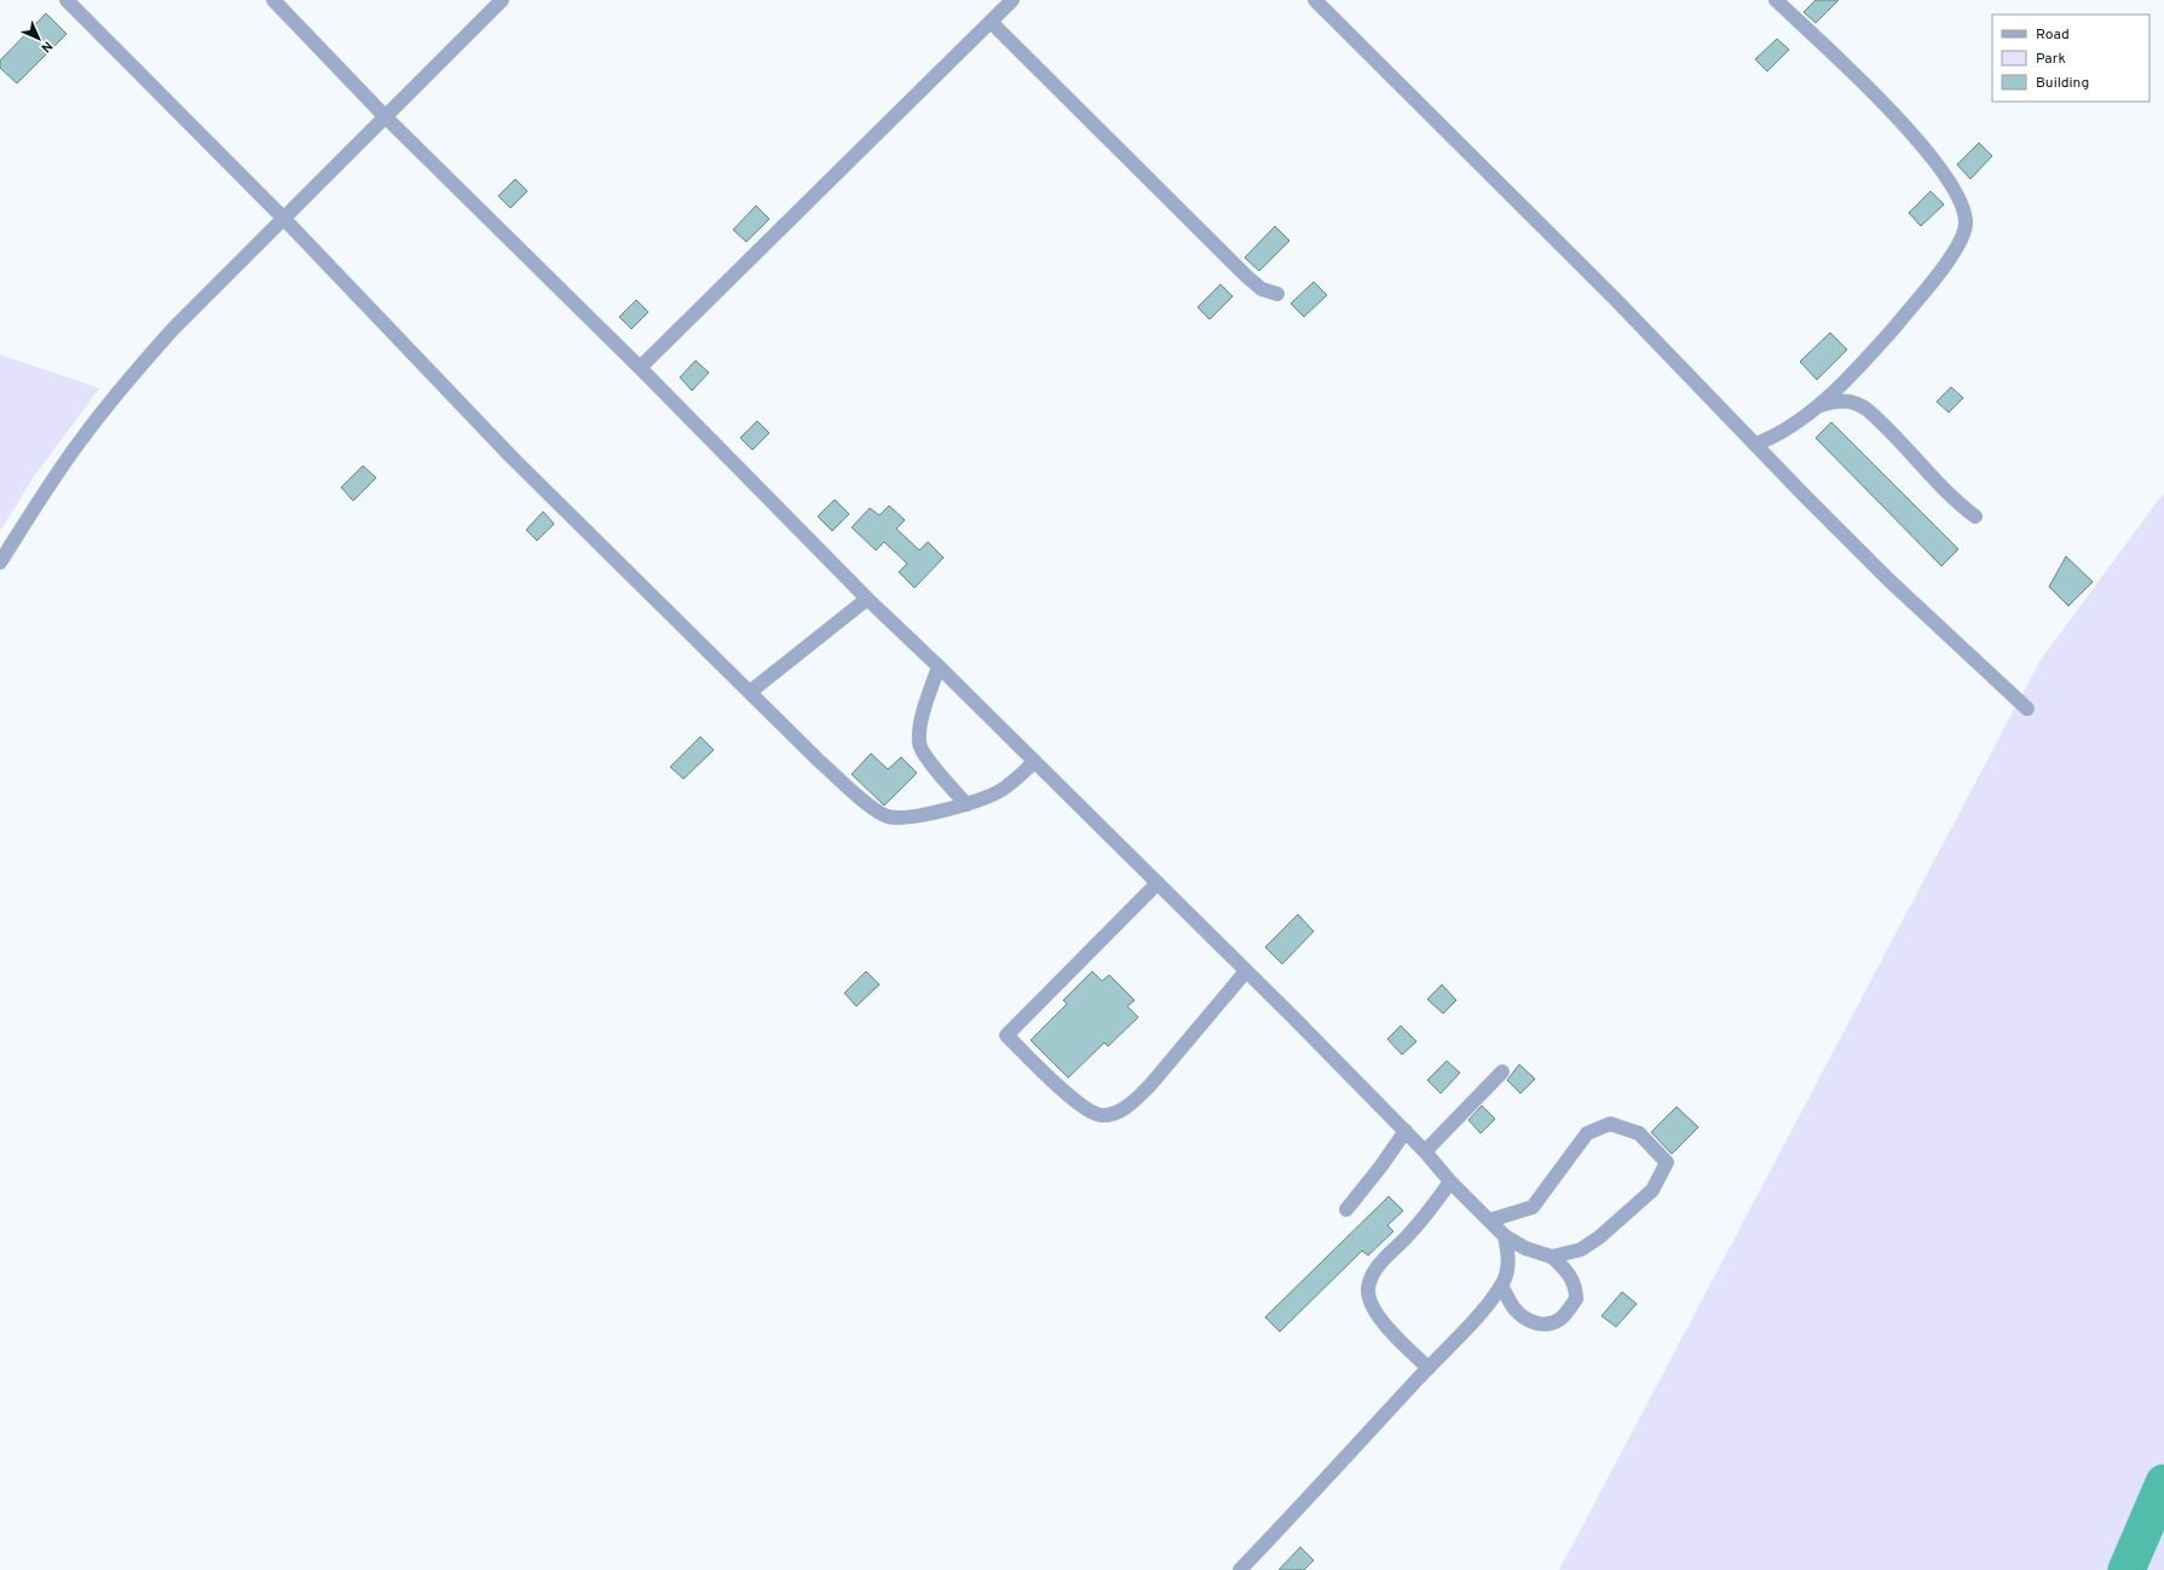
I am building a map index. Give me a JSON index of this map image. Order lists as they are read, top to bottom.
{
  "legend": ["Road", "Park", "Building"],
  "north": "bottom right"
}
